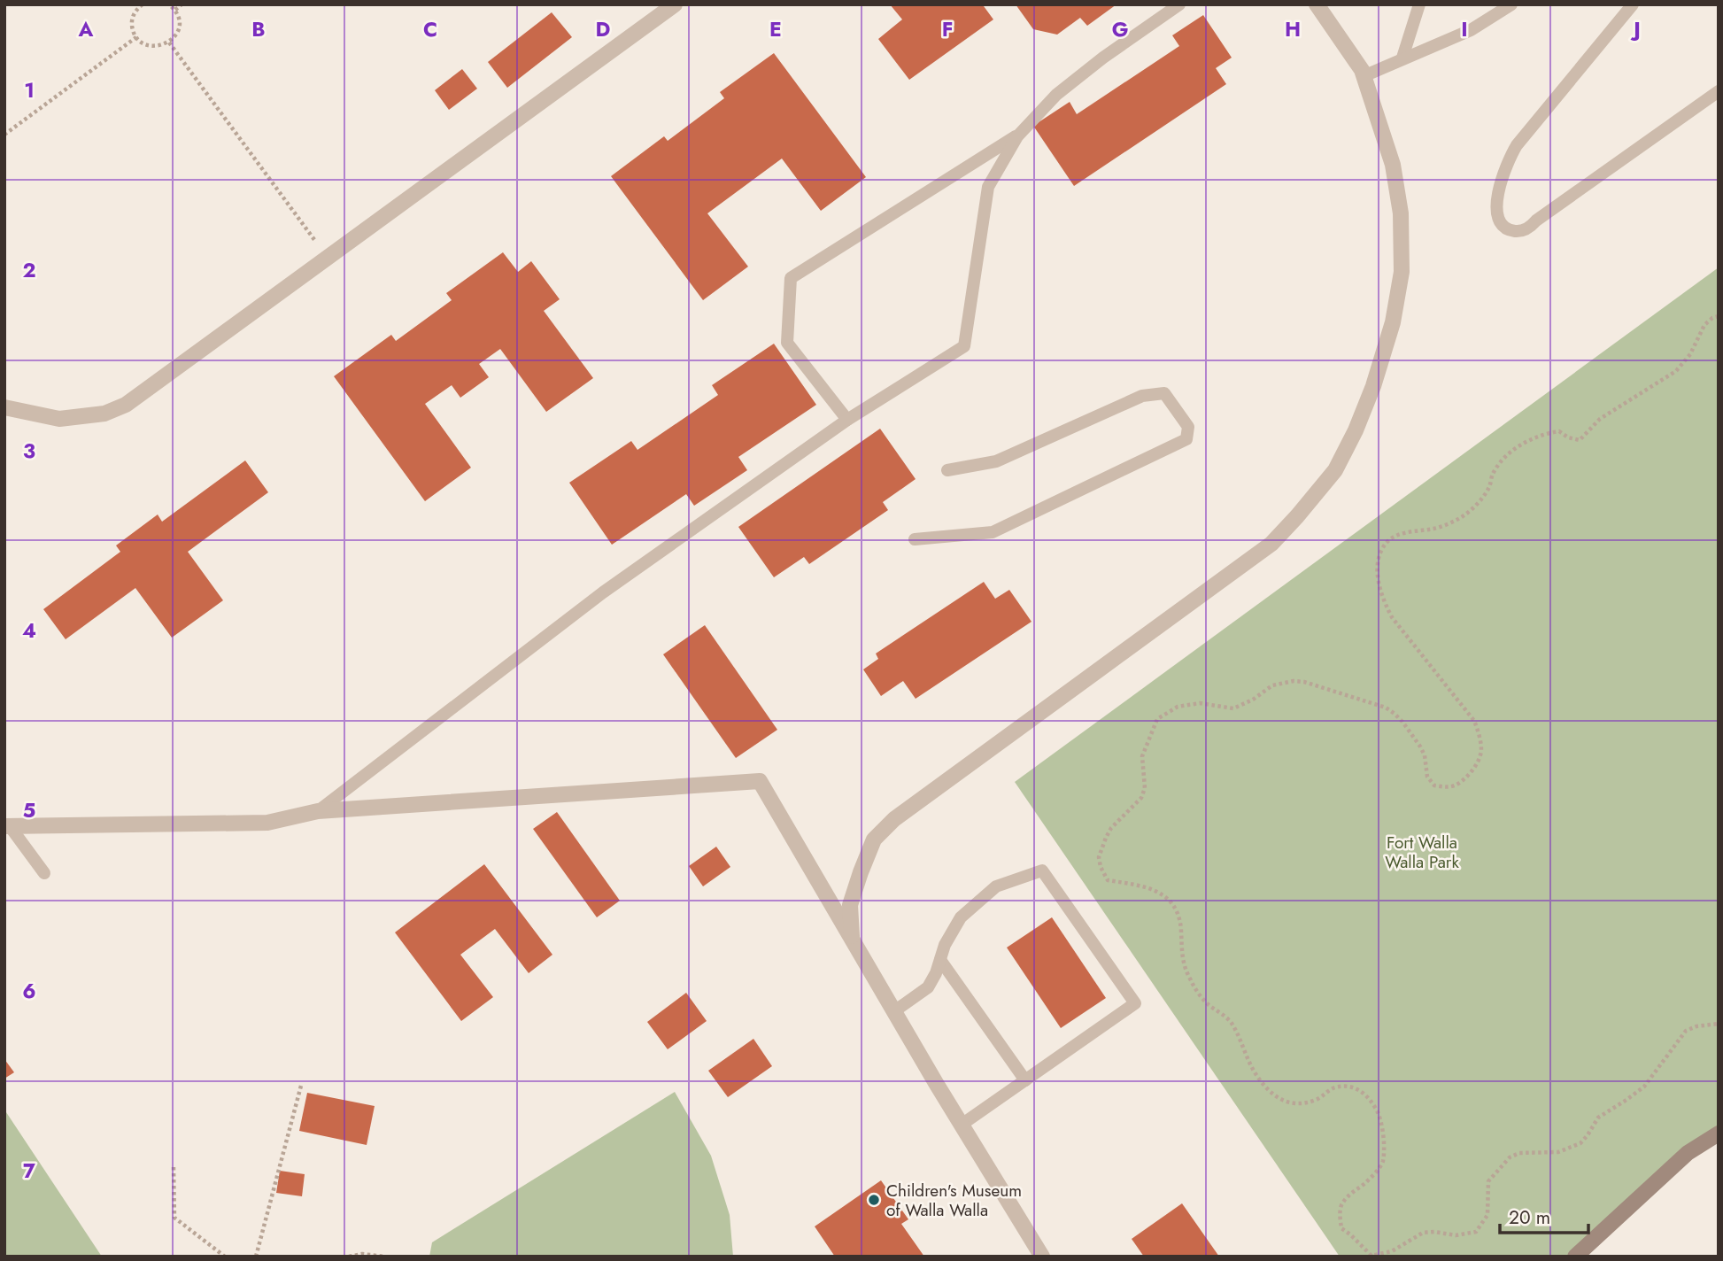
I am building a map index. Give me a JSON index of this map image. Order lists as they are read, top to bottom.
{
  "parks": ["Fort Walla Walla Park"],
  "places": ["Children's Museum of Walla Walla"],
  "scale_bar": "20 m",
  "grid": {
    "columns": [
      "A",
      "B",
      "C",
      "D",
      "E",
      "F",
      "G",
      "H",
      "I",
      "J"
    ],
    "rows": [
      "1",
      "2",
      "3",
      "4",
      "5",
      "6",
      "7"
    ]
  }
}
